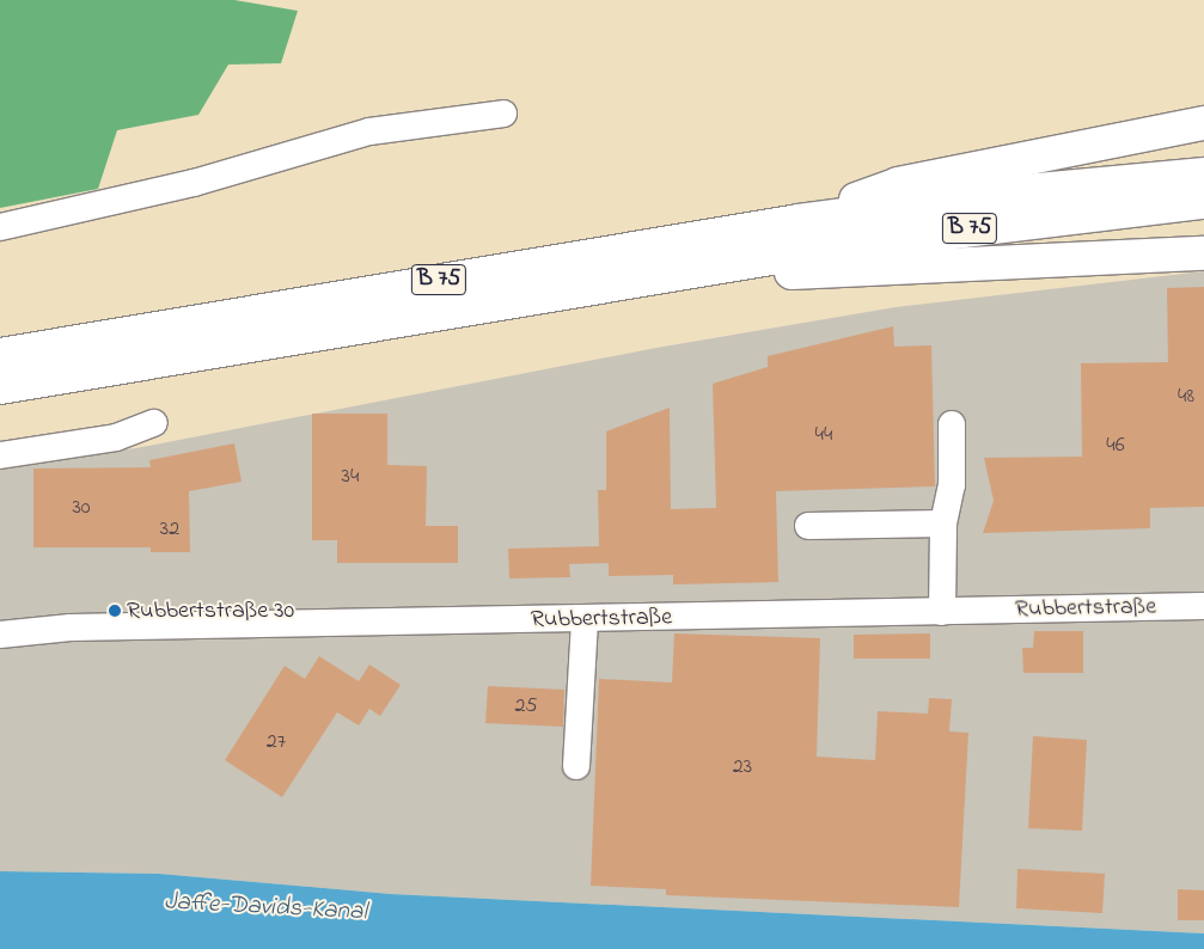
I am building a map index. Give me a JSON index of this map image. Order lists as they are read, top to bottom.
{
  "streets": {
    "highway": ["B 75"],
    "street": ["Rubbertstraße"]
  },
  "water": ["Jaffe-Davids-Kanal"],
  "places": ["Rubbertstraße 30"],
  "house_numbers": [
    "48",
    "44",
    "46",
    "34",
    "30",
    "32",
    "25",
    "27",
    "23"
  ]
}
